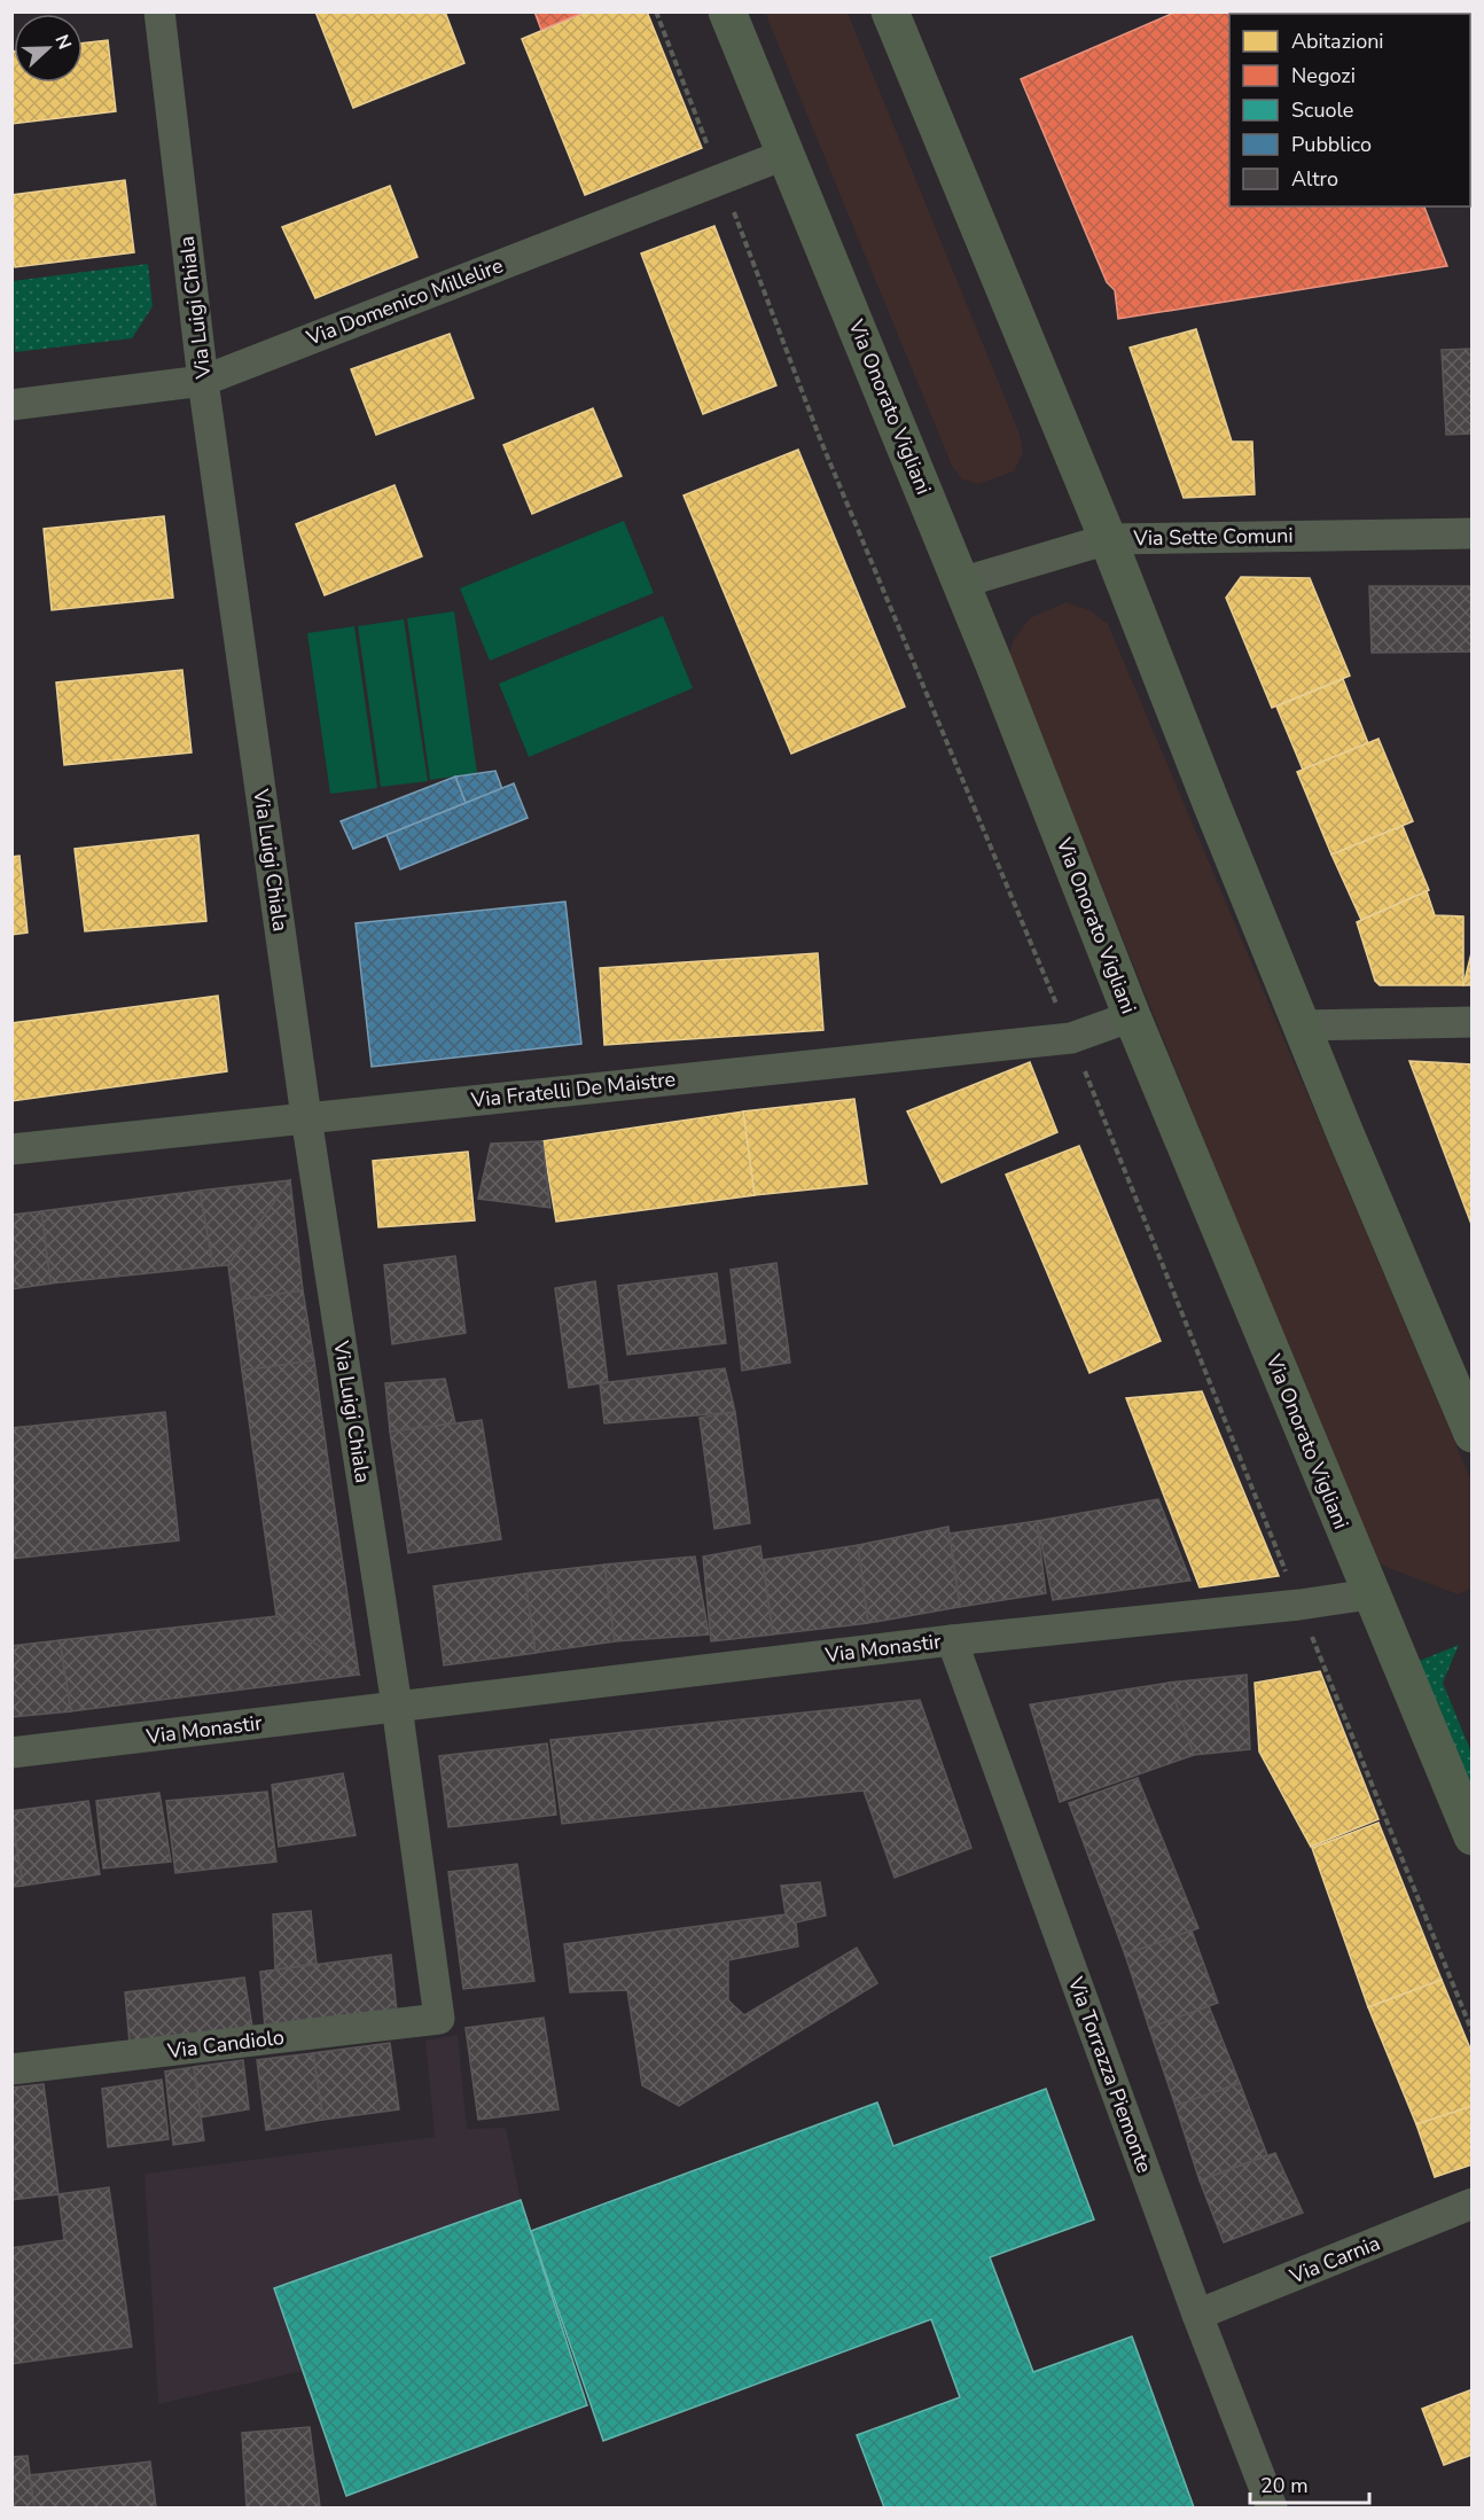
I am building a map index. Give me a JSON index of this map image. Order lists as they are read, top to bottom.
{
  "streets": {
    "main road": ["Via Onorato Vigliani"],
    "street": [
      "Via Domenico Millelire",
      "Via Luigi Chiala",
      "Via Sette Comuni",
      "Via Fratelli De Maistre",
      "Via Monastir",
      "Via Candiolo",
      "Via Torrazza Piemonte",
      "Via Carnia"
    ]
  },
  "crossings": [
    ["Via Domenico Millelire", "Via Luigi Chiala"],
    ["Via Domenico Millelire", "Via Onorato Vigliani"],
    ["Via Luigi Chiala", "Via Fratelli De Maistre"],
    ["Via Luigi Chiala", "Via Monastir"],
    ["Via Luigi Chiala", "Via Candiolo"],
    ["Via Onorato Vigliani", "Via Sette Comuni"],
    ["Via Onorato Vigliani", "Via Fratelli De Maistre"],
    ["Via Onorato Vigliani", "Via Monastir"],
    ["Via Monastir", "Via Candiolo"],
    ["Via Monastir", "Via Torrazza Piemonte"],
    ["Via Torrazza Piemonte", "Via Carnia"]
  ],
  "legend": [
    "Abitazioni",
    "Negozi",
    "Scuole",
    "Pubblico",
    "Altro"
  ],
  "scale_bar": "20 m",
  "north": "right"
}
